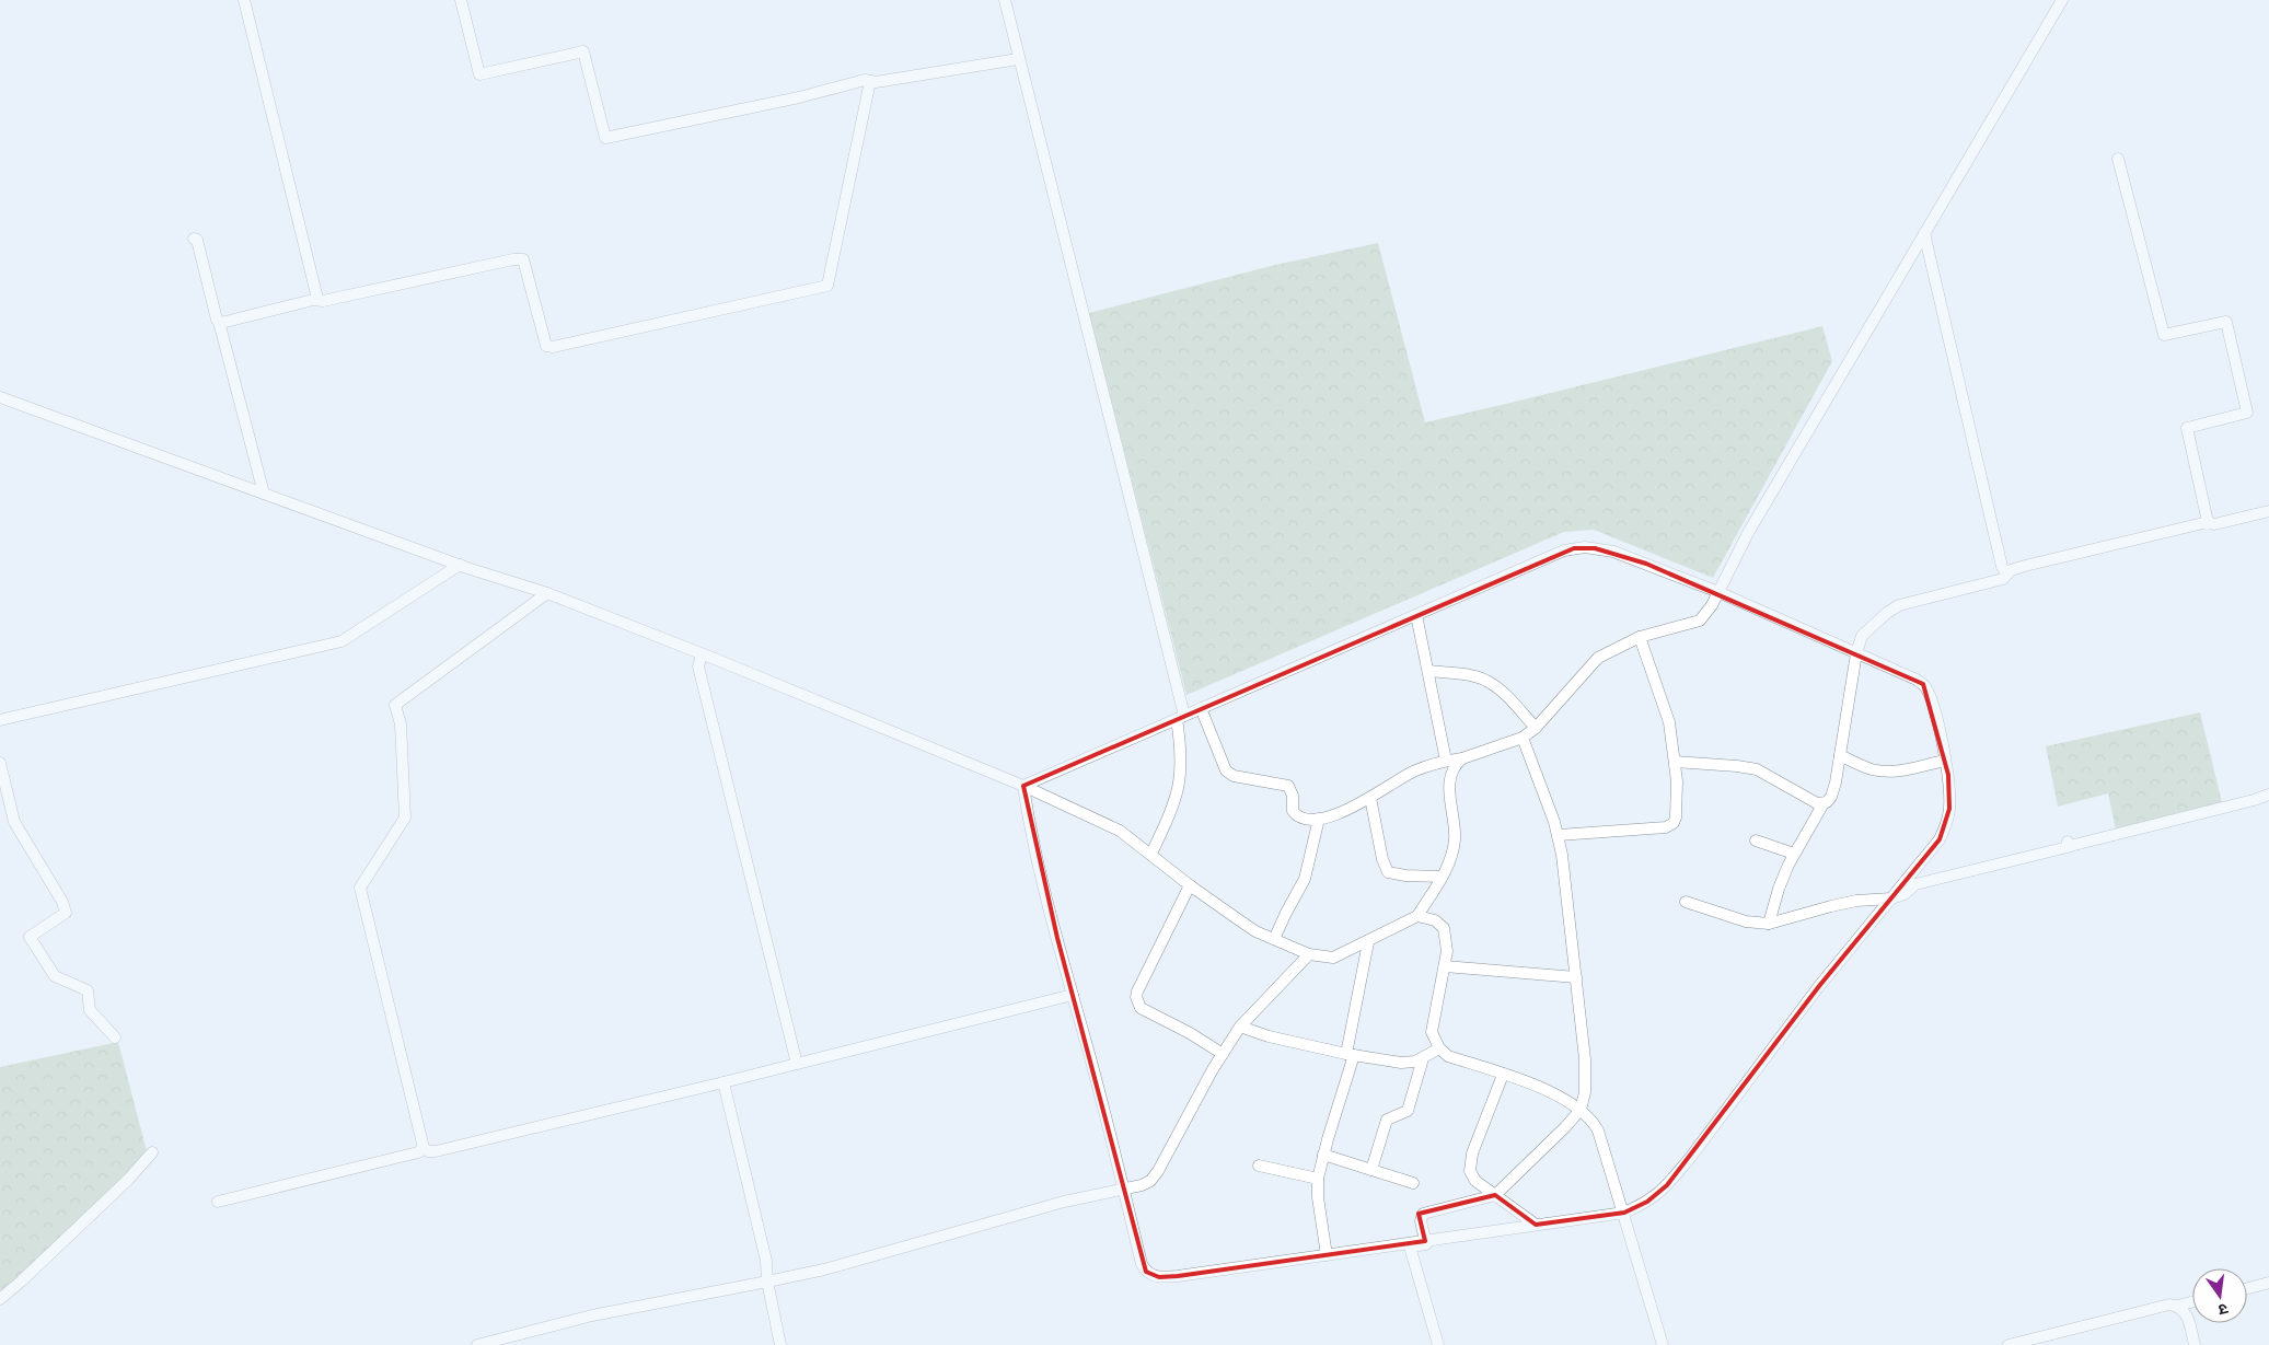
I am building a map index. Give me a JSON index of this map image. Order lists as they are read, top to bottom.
{
  "north": "bottom"
}
